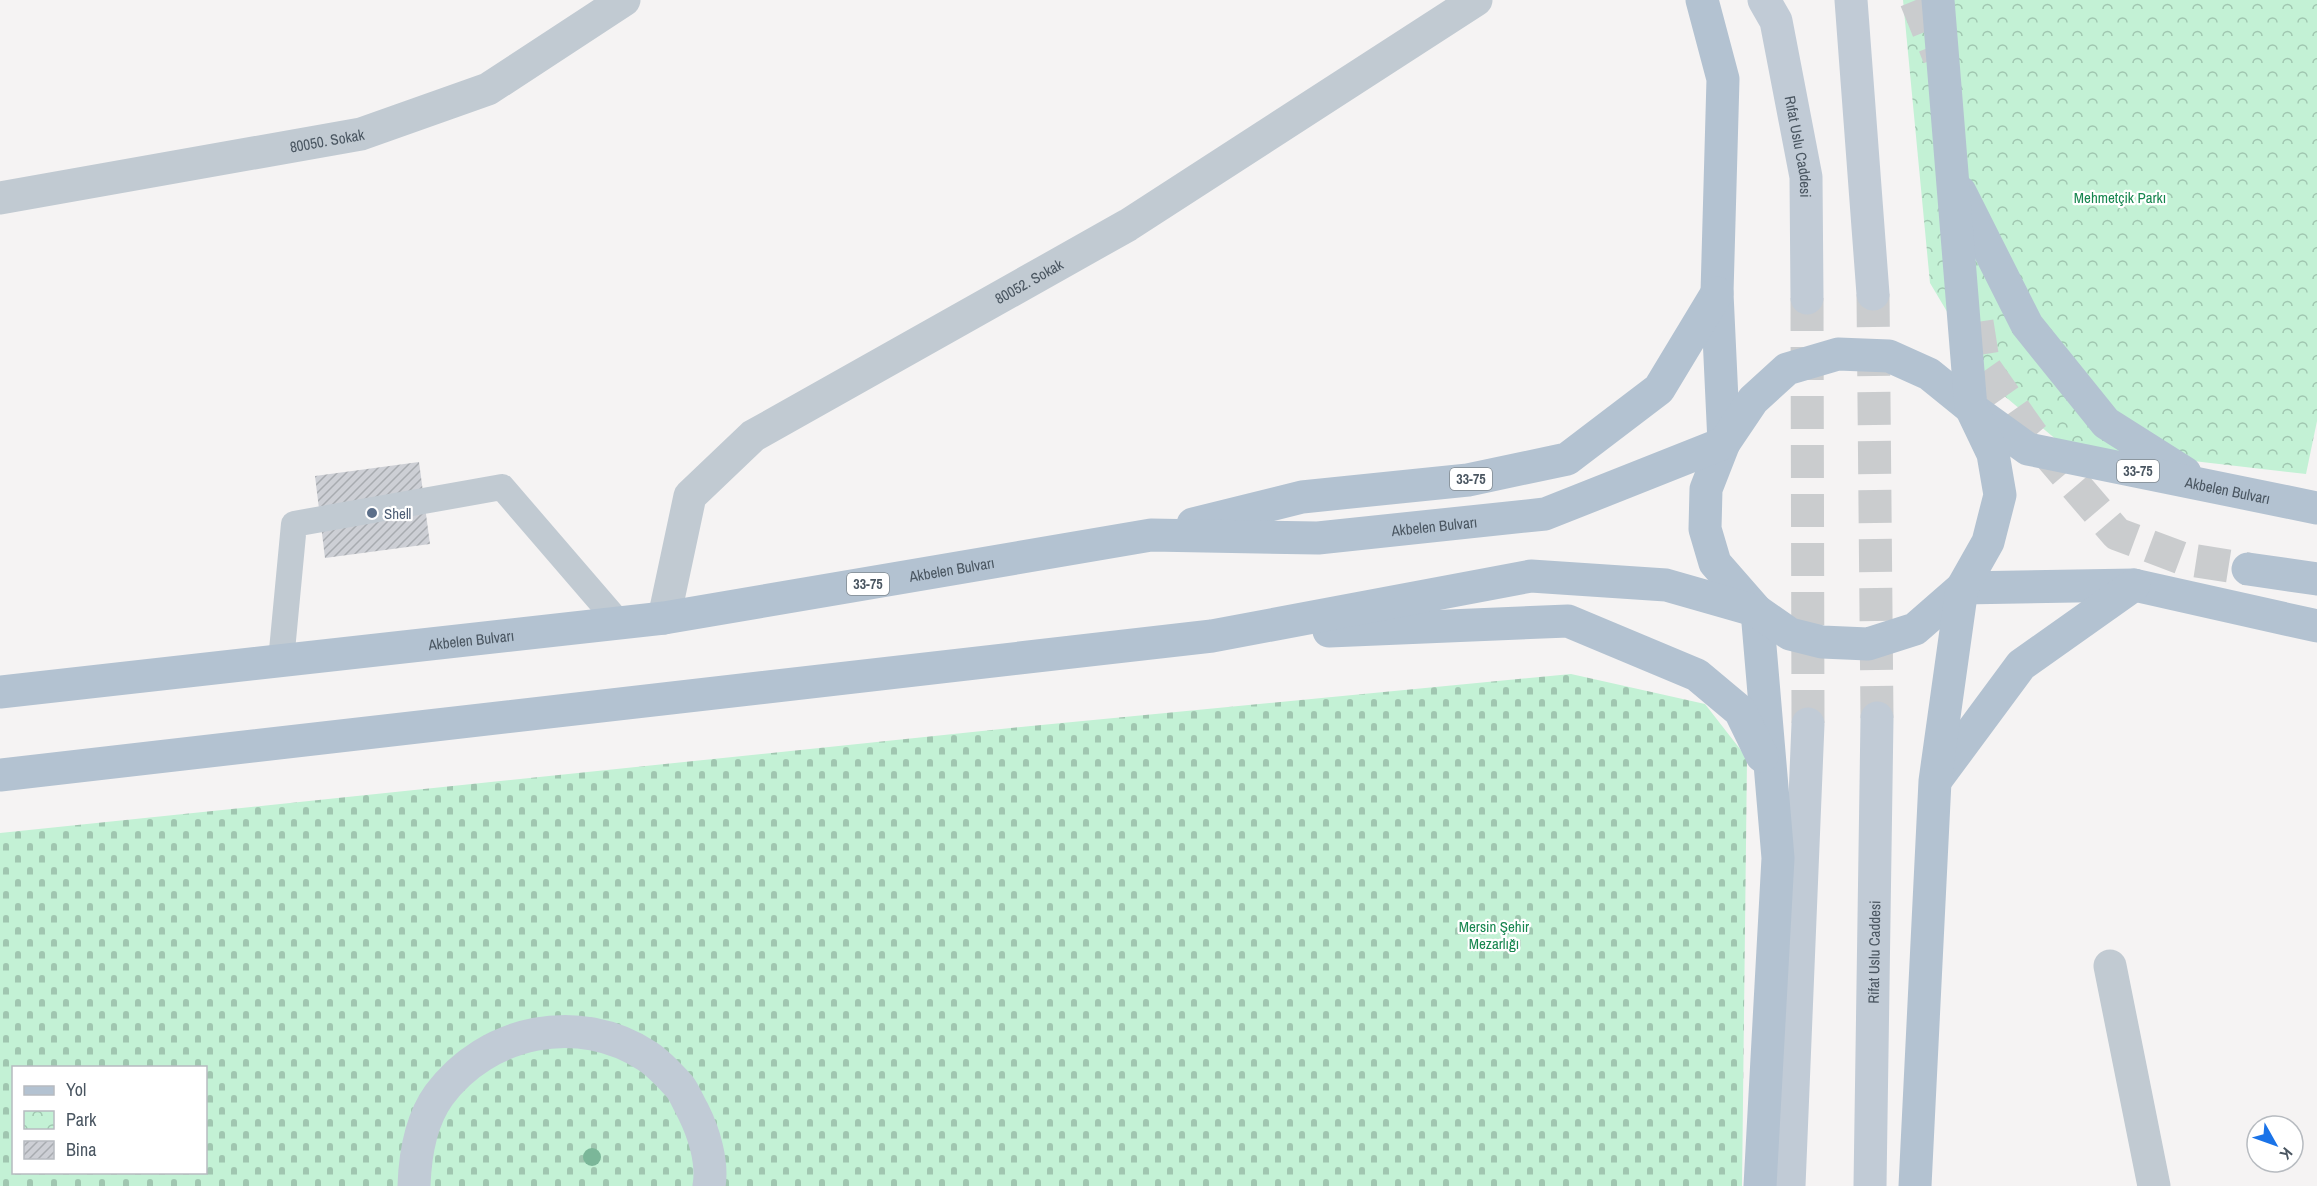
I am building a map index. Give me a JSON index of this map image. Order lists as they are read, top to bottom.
{
  "streets": {
    "main road": [
      "Rıfat Uslu Caddesi",
      "33-75",
      "Akbelen Bulvarı",
      "Rifat Uslu Caddesi"
    ],
    "street": ["80050. Sokak", "80052. Sokak"]
  },
  "crossings": [
    ["80052. Sokak", "Akbelen Bulvarı"],
    ["33-75", "Akbelen Bulvarı"]
  ],
  "parks": ["Mehmetçik Parkı", "Mersin Şehir Mezarlığı"],
  "places": ["Shell"],
  "legend": ["Yol", "Park", "Bina"],
  "north": "bottom right"
}
